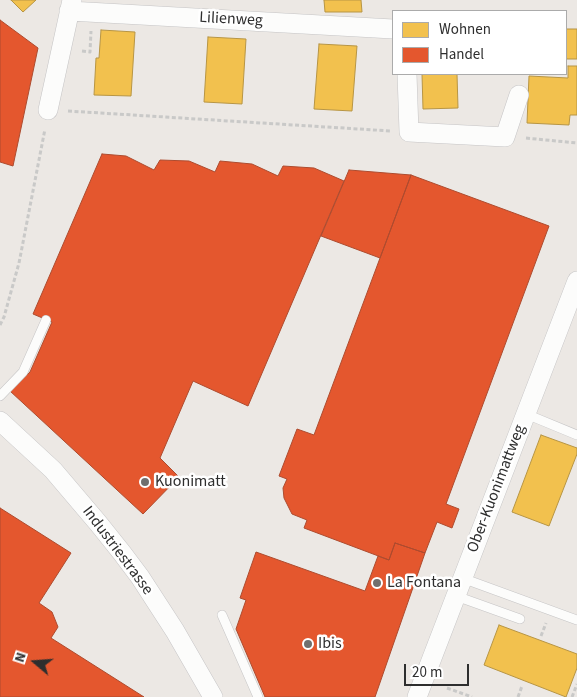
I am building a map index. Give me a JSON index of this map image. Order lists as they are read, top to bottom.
{
  "streets": {
    "street": ["Lilienweg", "Ober-Kuonimattweg", "Industriestrasse"]
  },
  "places": ["Kuonimatt", "La Fontana", "Ibis"],
  "legend": ["Wohnen", "Handel"],
  "scale_bar": "20 m",
  "north": "left"
}
